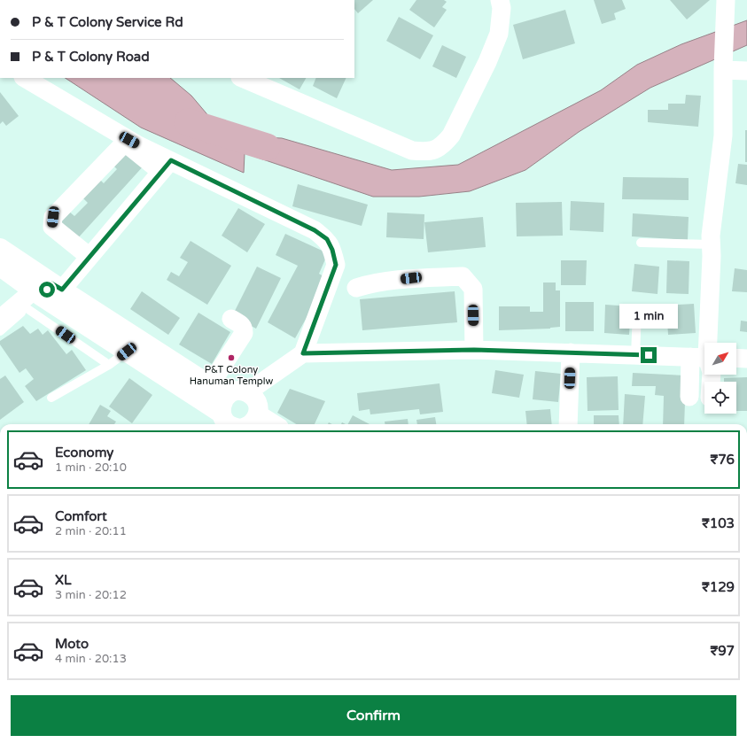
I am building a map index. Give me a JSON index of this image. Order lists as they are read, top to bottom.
{
  "places": ["P&T Colony Hanuman Templw"],
  "north": "top right",
  "page": {
    "banner": ["P & T Colony Service Rd", "P & T Colony Road"],
    "bubble": "1 min",
    "list": [
      {
        "name": "Economy",
        "note": "1 min · 20:10",
        "value": "₹76"
      },
      {
        "name": "Comfort",
        "note": "2 min · 20:11",
        "value": "₹103"
      },
      {
        "name": "XL",
        "note": "3 min · 20:12",
        "value": "₹129"
      },
      {
        "name": "Moto",
        "note": "4 min · 20:13",
        "value": "₹97"
      }
    ],
    "buttons": "Confirm"
  }
}
